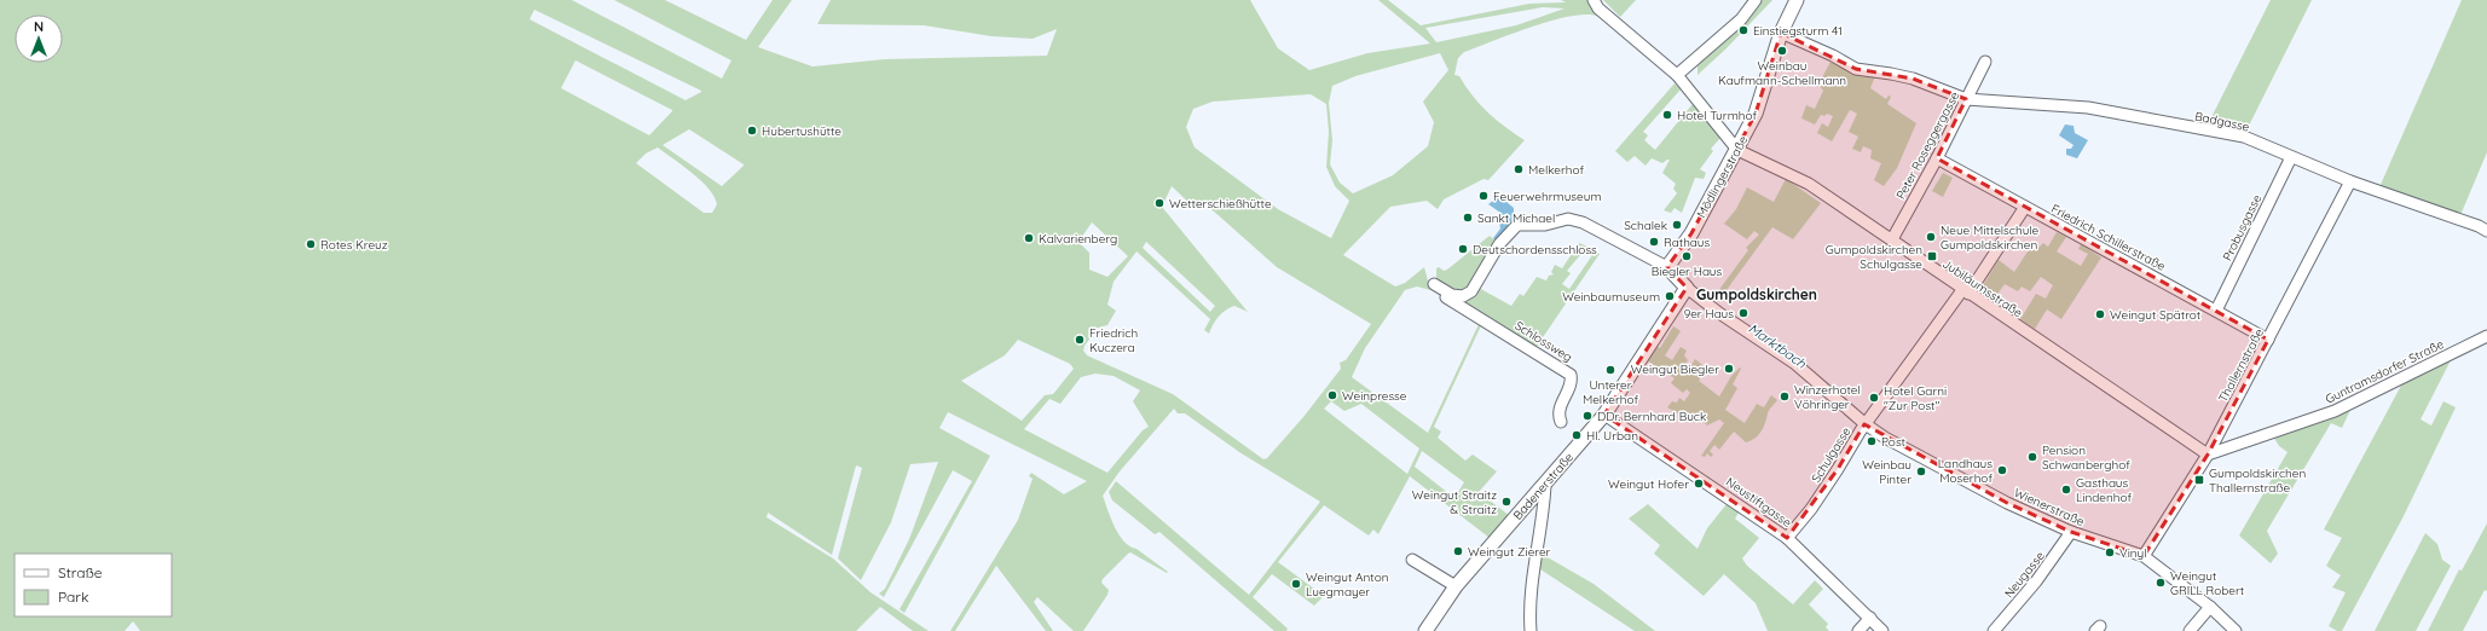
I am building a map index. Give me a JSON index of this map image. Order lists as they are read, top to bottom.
{
  "streets": {
    "main road": ["Mödlingerstraße", "Badenerstraße"],
    "street": [
      "Badgasse",
      "Peter Roseggergasse",
      "Probusgasse",
      "Friedrich Schillerstraße",
      "Jubiläumsstraße",
      "Schlossweg",
      "Thallernstraße",
      "Guntramsdorfer Straße",
      "Schulgasse",
      "Neustiftgasse",
      "Wienerstraße",
      "Neugasse"
    ]
  },
  "crossings": [
    ["Badgasse", "Peter Roseggergasse"],
    ["Badgasse", "Mödlingerstraße"],
    ["Badgasse", "Probusgasse"],
    ["Badgasse", "Thallernstraße"],
    ["Peter Roseggergasse", "Friedrich Schillerstraße"],
    ["Peter Roseggergasse", "Jubiläumsstraße"],
    ["Mödlingerstraße", "Jubiläumsstraße"],
    ["Mödlingerstraße", "Schlossweg"],
    ["Probusgasse", "Friedrich Schillerstraße"],
    ["Friedrich Schillerstraße", "Thallernstraße"],
    ["Friedrich Schillerstraße", "Schulgasse"],
    ["Jubiläumsstraße", "Thallernstraße"],
    ["Jubiläumsstraße", "Guntramsdorfer Straße"],
    ["Jubiläumsstraße", "Schulgasse"],
    ["Thallernstraße", "Guntramsdorfer Straße"],
    ["Thallernstraße", "Wienerstraße"],
    ["Schulgasse", "Neustiftgasse"],
    ["Schulgasse", "Wienerstraße"],
    ["Badenerstraße", "Neustiftgasse"],
    ["Badenerstraße", "Wienerstraße"],
    ["Wienerstraße", "Neugasse"]
  ],
  "districts": ["Gumpoldskirchen"],
  "water": ["Marktbach"],
  "places": {
    "other": [
      "Einstiegsturm 41",
      "Weinbau Kaufmann-Schellmann",
      "Hotel Turmhof",
      "Hubertushütte",
      "Melkerhof",
      "Feuerwehrmuseum",
      "Wetterschießhütte",
      "Sankt Michael",
      "Schalek",
      "Neue Mittelschule Gumpoldskirchen",
      "Kalvarienberg",
      "Rathaus",
      "Rotes Kreuz",
      "Deutschordensschloss",
      "Biegler Haus",
      "Weinbaumuseum",
      "9er Haus",
      "Weingut Spätrot",
      "Friedrich Kuczera",
      "Weingut Biegler",
      "Unterer Melkerhof",
      "Weinpresse",
      "Winzerhotel Vöhringer",
      "Hotel Garni \"Zur Post\"",
      "DDr. Bernhard Buck",
      "Hl. Urban",
      "Post",
      "Pension Schwanberghof",
      "Landhaus Moserhof",
      "Weinbau Pinter",
      "Weingut Hofer",
      "Gasthaus Lindenhof",
      "Weingut Straitz & Straitz",
      "Weingut Zierer",
      "Vinyl",
      "Weingut GRILL Robert",
      "Weingut Anton Luegmayer"
    ],
    "transit": ["Gumpoldskirchen Schulgasse", "Gumpoldskirchen Thallernstraße"]
  },
  "legend": ["Straße", "Park"],
  "north": "top"
}
